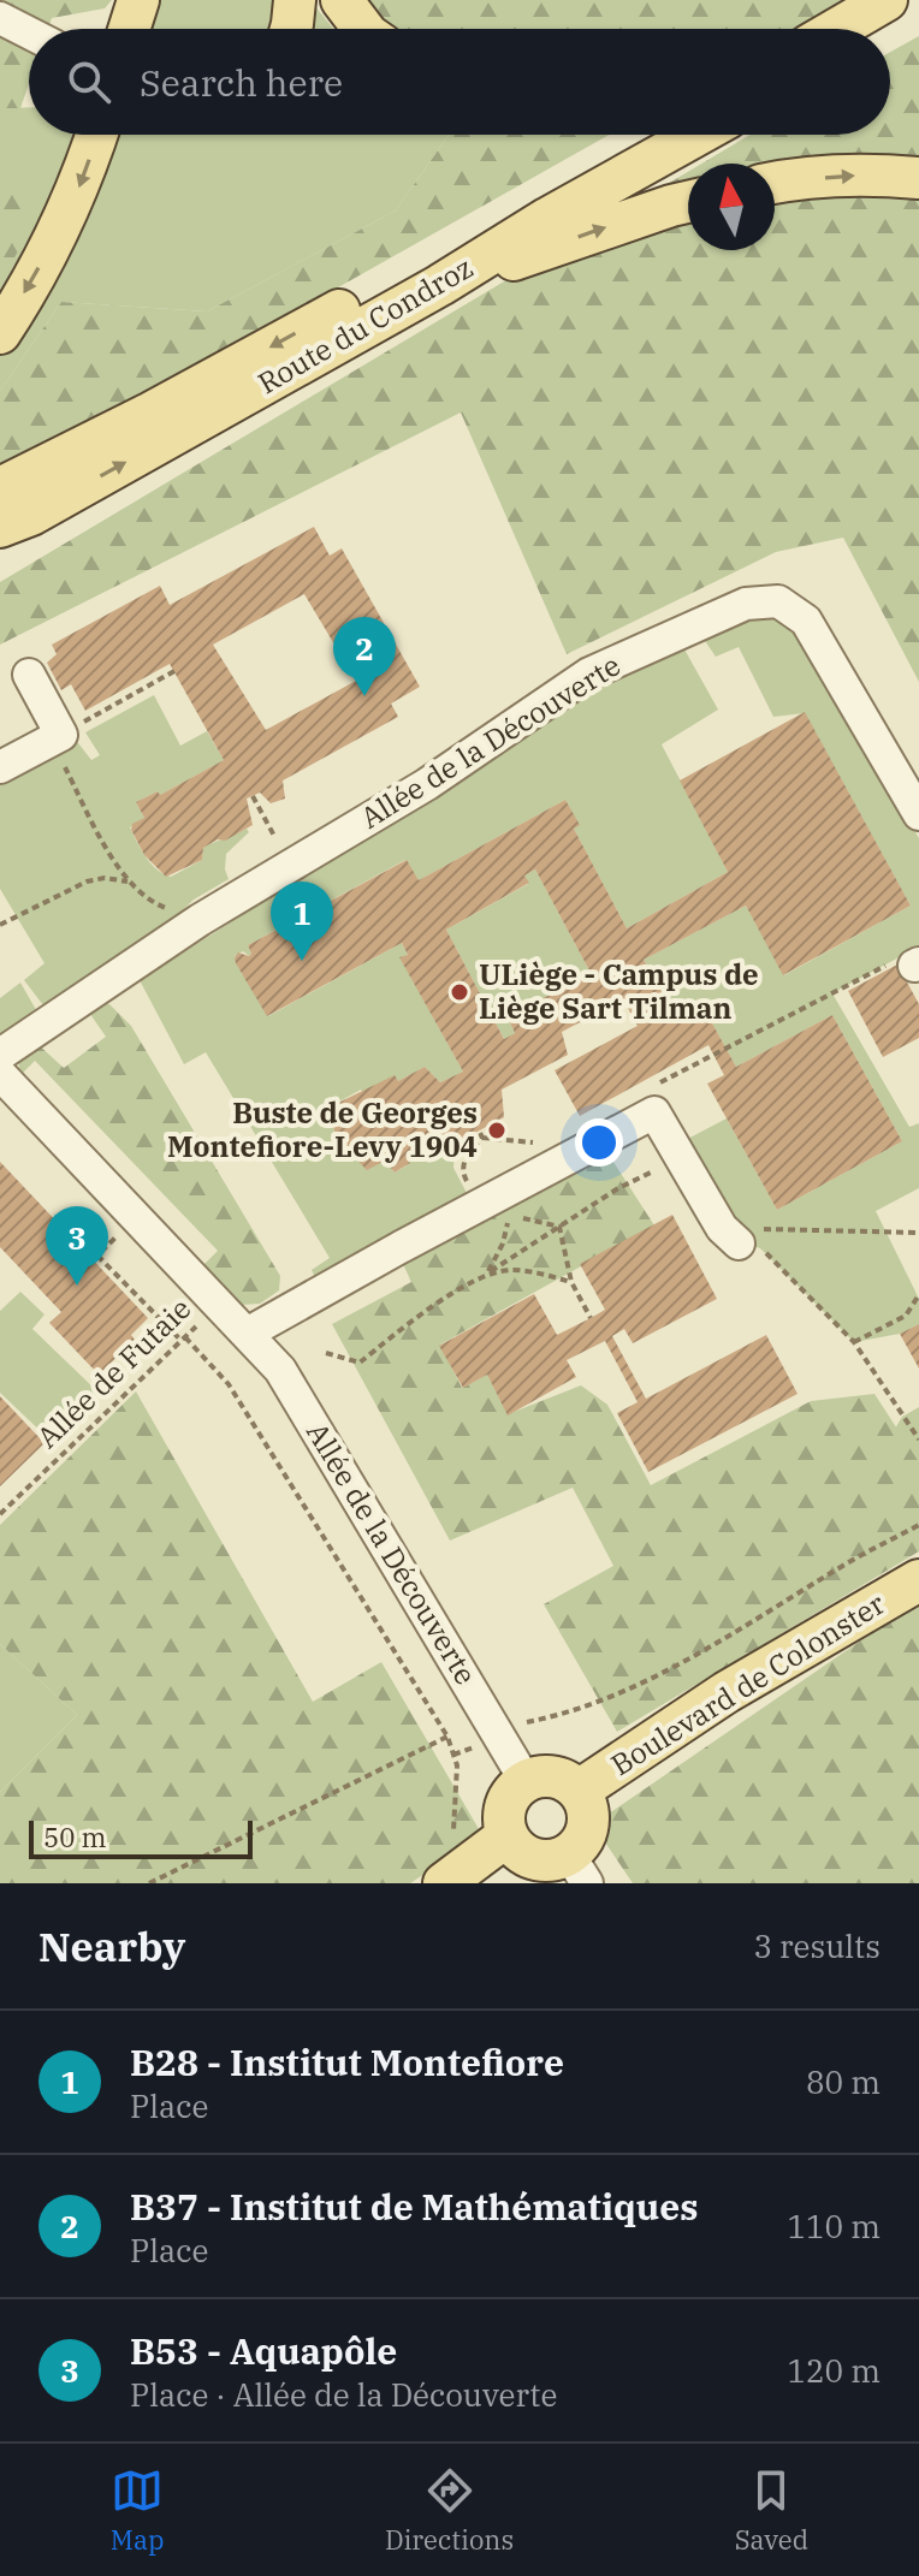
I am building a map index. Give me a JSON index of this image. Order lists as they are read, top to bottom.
{
  "streets": {
    "main road": ["Route du Condroz", "Boulevard de Colonster"],
    "street": ["Allée de la Découverte"],
    "path": ["Allée de Futaie"]
  },
  "crossings": [
    ["Allée de la Découverte", "Allée de Futaie"],
    ["Allée de la Découverte", "Boulevard de Colonster"]
  ],
  "places": ["ULiège - Campus de Liège Sart Tilman", "Buste de Georges Montefiore-Levy 1904"],
  "scale_bar": "50 m",
  "north": "top",
  "page": {
    "search": "Search here",
    "pins": ["2", "1", "3"],
    "scale": "50 m",
    "heading": ["Nearby", "3 results"],
    "list": [
      {
        "mark": "1",
        "name": "B28 - Institut Montefiore",
        "note": "Place",
        "value": "80 m"
      },
      {
        "mark": "2",
        "name": "B37 - Institut de Mathématiques",
        "note": "Place",
        "value": "110 m"
      },
      {
        "mark": "3",
        "name": "B53 - Aquapôle",
        "note": "Place · Allée de la Découverte",
        "value": "120 m"
      }
    ],
    "nav": ["Map", "Directions", "Saved"]
  }
}
